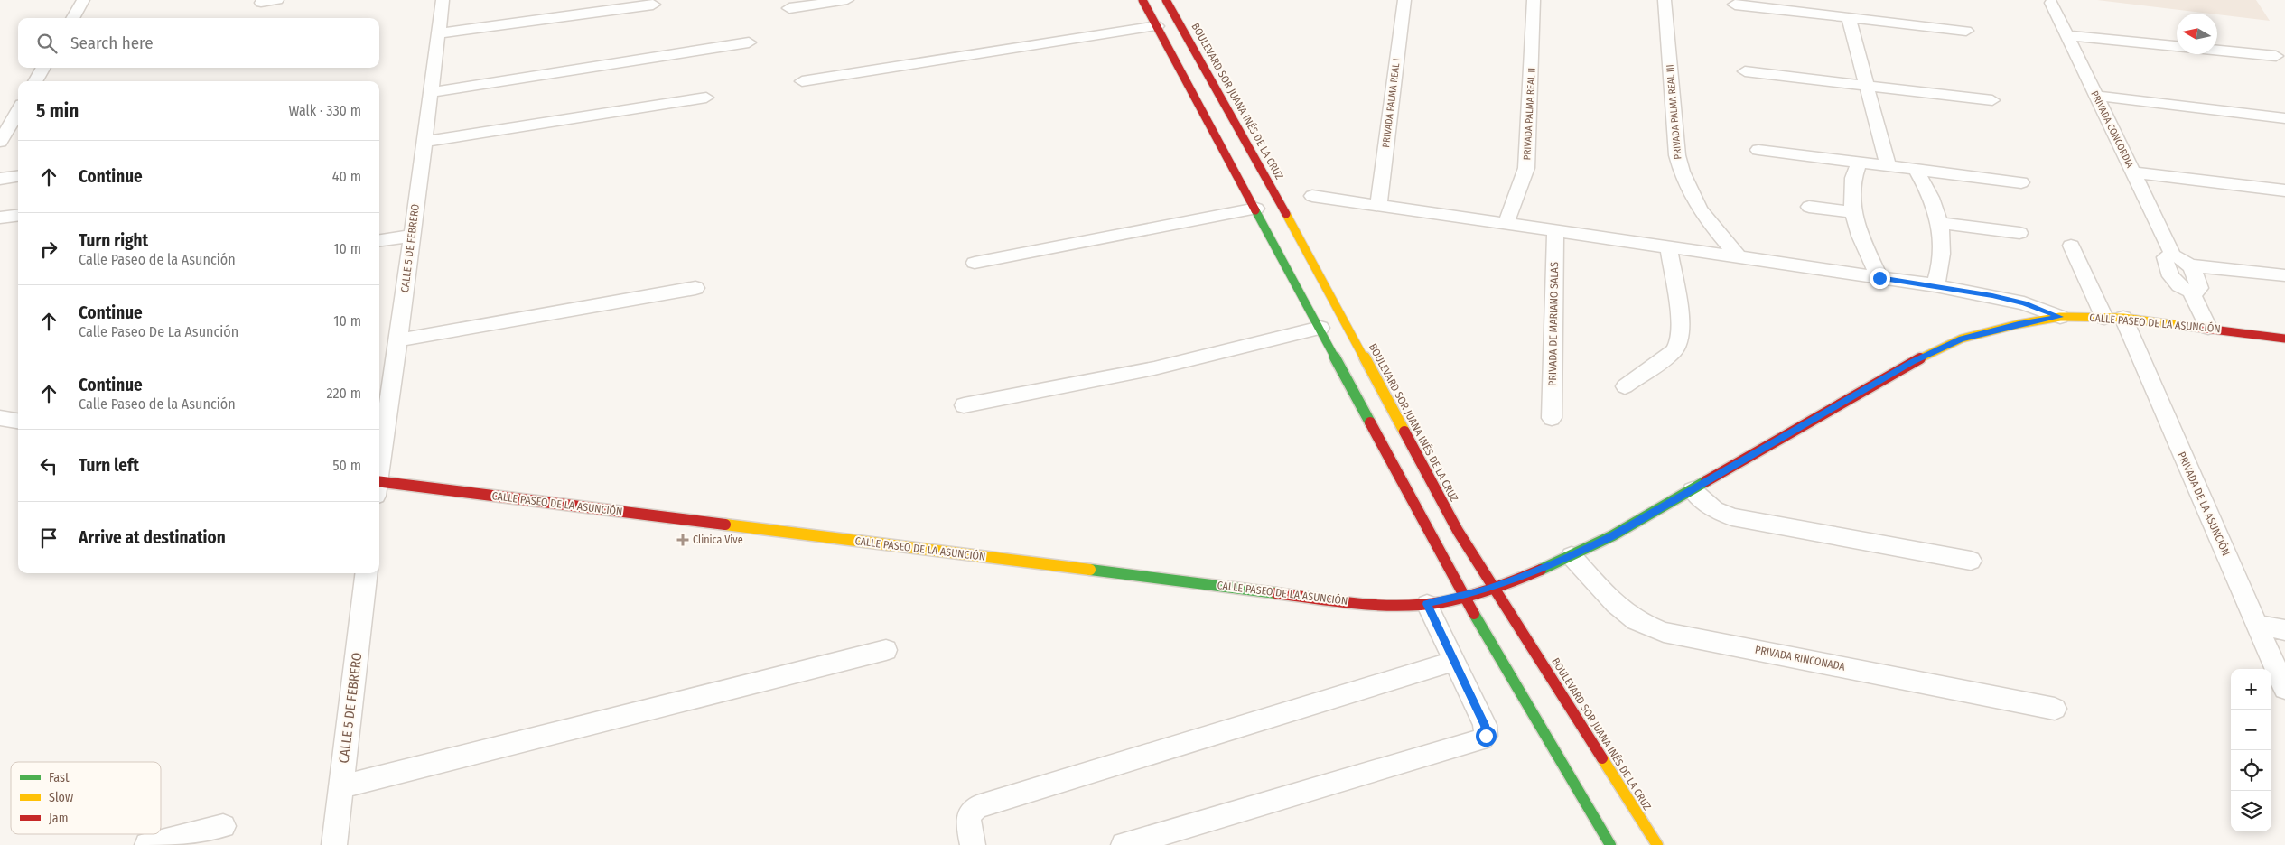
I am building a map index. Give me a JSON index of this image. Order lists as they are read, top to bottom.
{
  "streets": {
    "main road": ["BOULEVARD SOR JUANA INÉS DE LA CRUZ", "CALLE PASEO DE LA ASUNCIÓN"],
    "street": [
      "PRIVADA PALMA REAL I",
      "PRIVADA PALMA REAL III",
      "PRIVADA PALMA REAL II",
      "PRIVADA CONCORDIA",
      "CALLE 5 DE FEBRERO",
      "PRIVADA DE MARIANO SALAS",
      "PRIVADA DE LA ASUNCIÓN",
      "PRIVADA RINCONADA"
    ]
  },
  "crossings": [
    ["BOULEVARD SOR JUANA INÉS DE LA CRUZ", "CALLE PASEO DE LA ASUNCIÓN"],
    ["CALLE PASEO DE LA ASUNCIÓN", "PRIVADA DE LA ASUNCIÓN"],
    ["CALLE PASEO DE LA ASUNCIÓN", "PRIVADA RINCONADA"]
  ],
  "places": {
    "health": ["Clinica Vive"]
  },
  "legend": ["Fast", "Slow", "Jam"],
  "north": "left",
  "page": {
    "search": "Search here",
    "heading": ["5 min", "Walk · 330 m"],
    "list": [
      ["Continue", "40 m"],
      ["Turn right", "Calle Paseo de la Asunción", "10 m"],
      ["Continue", "Calle Paseo De La Asunción", "10 m"],
      ["Continue", "Calle Paseo de la Asunción", "220 m"],
      ["Turn left", "50 m"],
      "Arrive at destination"
    ],
    "map_buttons": ["+", "−"]
  }
}
